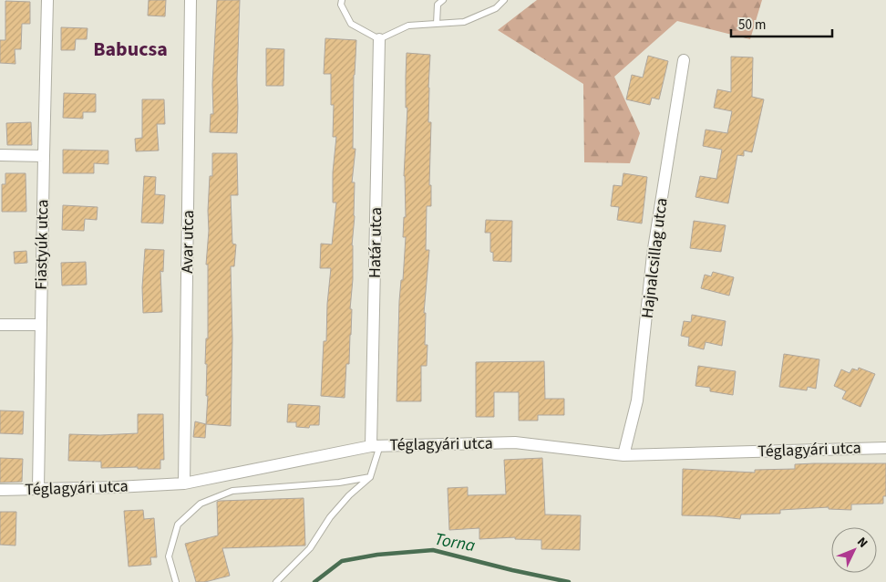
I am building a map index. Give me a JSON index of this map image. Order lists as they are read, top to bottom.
{
  "streets": {
    "street": [
      "Avar utca",
      "Határ utca",
      "Fiastyúk utca",
      "Hajnalcsillag utca",
      "Téglagyári utca"
    ]
  },
  "crossings": [
    ["Avar utca", "Téglagyári utca"],
    ["Határ utca", "Téglagyári utca"],
    ["Fiastyúk utca", "Téglagyári utca"],
    ["Hajnalcsillag utca", "Téglagyári utca"]
  ],
  "districts": ["Babucsa"],
  "water": ["Torna"],
  "scale_bar": "50 m",
  "north": "top right"
}
